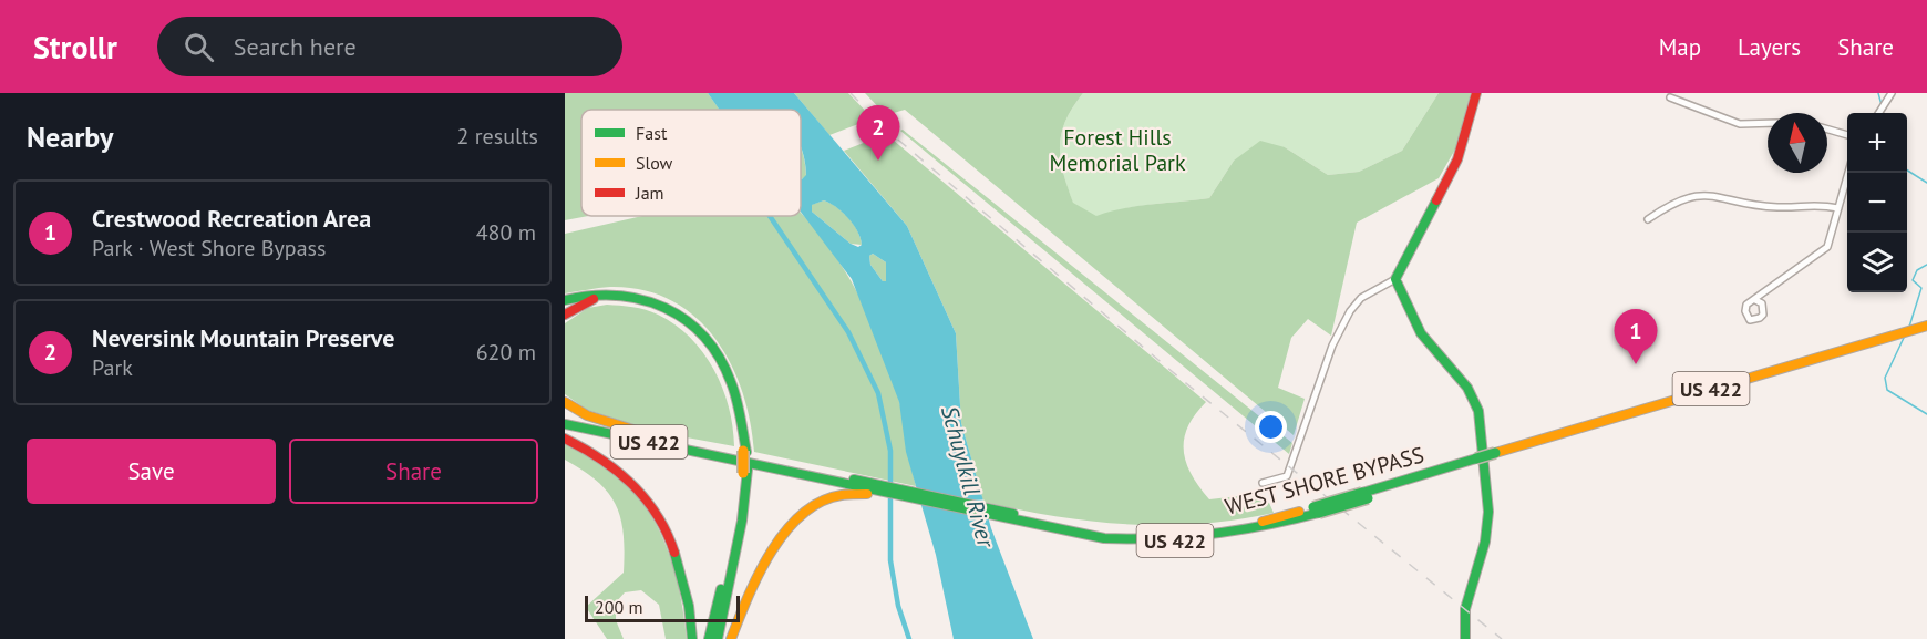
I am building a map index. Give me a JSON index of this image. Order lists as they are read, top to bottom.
{
  "streets": {
    "main road": ["US 422", "WEST SHORE BYPASS"]
  },
  "water": ["Schuylkill River"],
  "parks": ["Forest Hills Memorial Park"],
  "legend": ["Fast", "Slow", "Jam"],
  "scale_bar": "200 m",
  "north": "top",
  "page": {
    "header": "Strollr",
    "search": "Search here",
    "nav": ["Map", "Layers", "Share"],
    "heading": ["Nearby", "2 results"],
    "pins": ["2", "1"],
    "map_buttons": ["+", "−"],
    "list": [
      {
        "mark": "1",
        "name": "Crestwood Recreation Area",
        "note": "Park · West Shore Bypass",
        "value": "480 m"
      },
      {
        "mark": "2",
        "name": "Neversink Mountain Preserve",
        "note": "Park",
        "value": "620 m"
      }
    ],
    "buttons": ["Save", "Share"],
    "scale": "200 m"
  }
}
